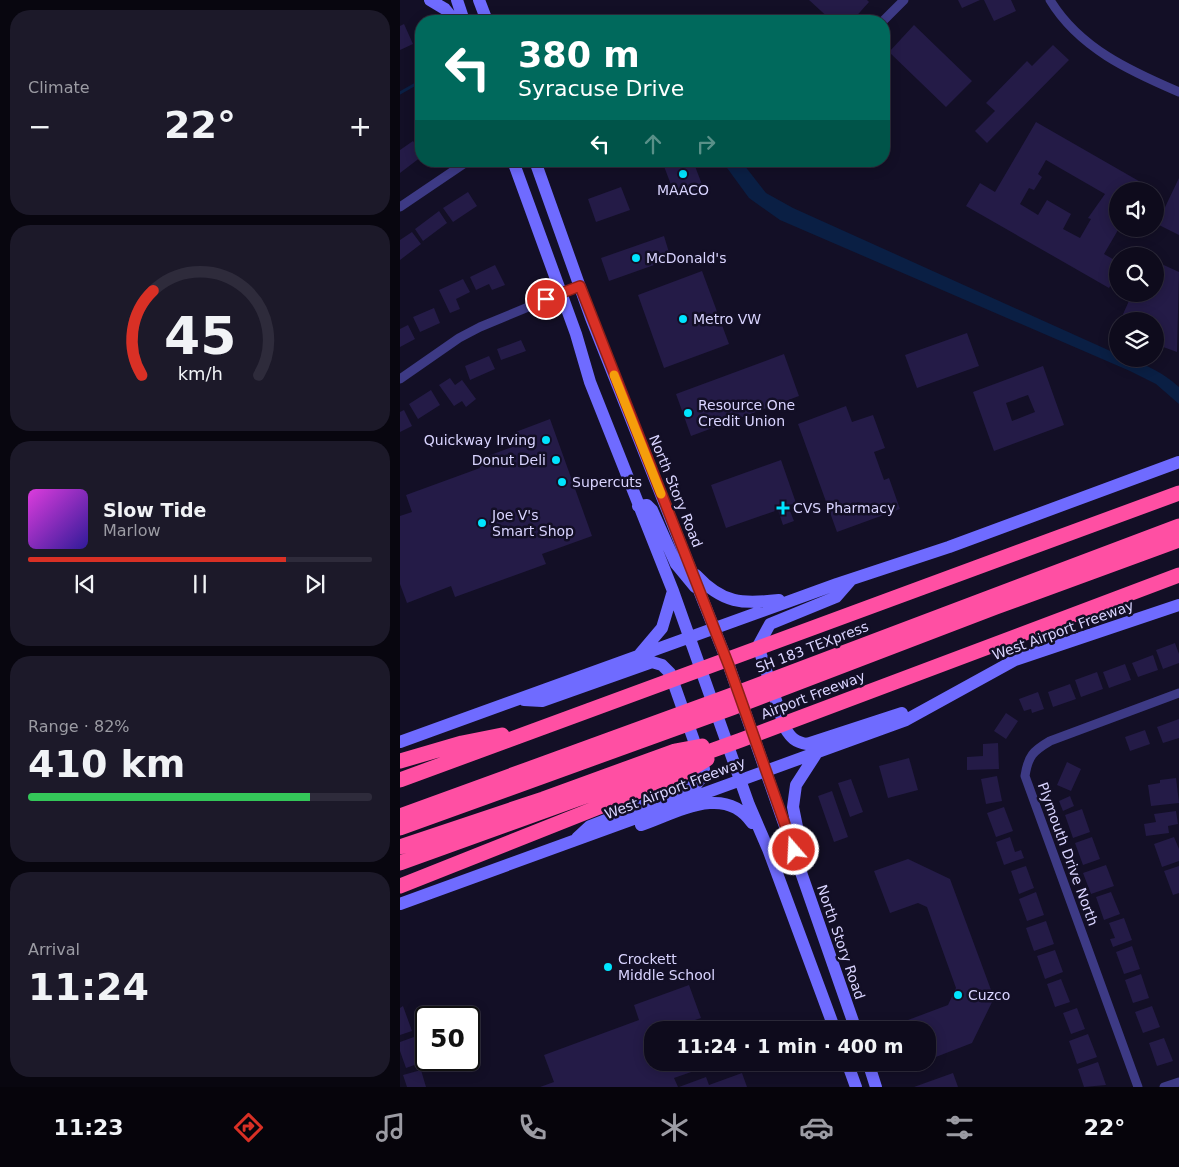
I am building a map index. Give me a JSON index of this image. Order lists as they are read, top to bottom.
{
  "streets": {
    "highway": ["SH 183 TEXpress", "Airport Freeway"],
    "main road": ["North Story Road", "West Airport Freeway"],
    "street": ["Plymouth Drive North"]
  },
  "crossings": [
    ["North Story Road", "West Airport Freeway"]
  ],
  "places": {
    "other": [
      "MAACO",
      "McDonald's",
      "Metro VW",
      "Resource One Credit Union",
      "Quickway Irving",
      "Donut Deli",
      "Supercuts",
      "Joe V's Smart Shop",
      "Crockett Middle School",
      "Cuzco"
    ],
    "health": ["CVS Pharmacy"]
  },
  "page": {
    "tile": [
      "Climate",
      ["Range · 82%", "410 km"],
      ["Arrival", "11:24"]
    ],
    "turn": ["380 m", "Syracuse Drive"],
    "heat": ["−", "22°", "+"],
    "song": ["Slow Tide", "Marlow"],
    "limit": "50",
    "trip": "11:24 · 1 min · 400 m",
    "tabs": ["11:23", "22°"],
    "gauge": ["45", "km/h"]
  }
}
